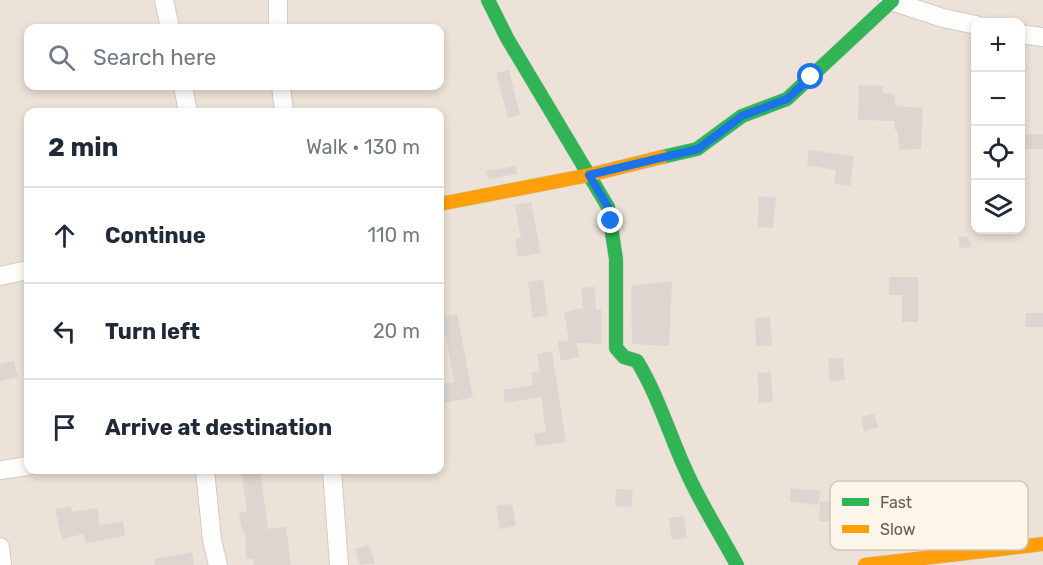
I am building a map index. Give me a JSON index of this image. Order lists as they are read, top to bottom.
{
  "legend": ["Fast", "Slow"],
  "page": {
    "map_buttons": ["+", "−"],
    "search": "Search here",
    "heading": ["2 min", "Walk · 130 m"],
    "list": [
      ["Continue", "110 m"],
      ["Turn left", "20 m"],
      "Arrive at destination"
    ]
  }
}
